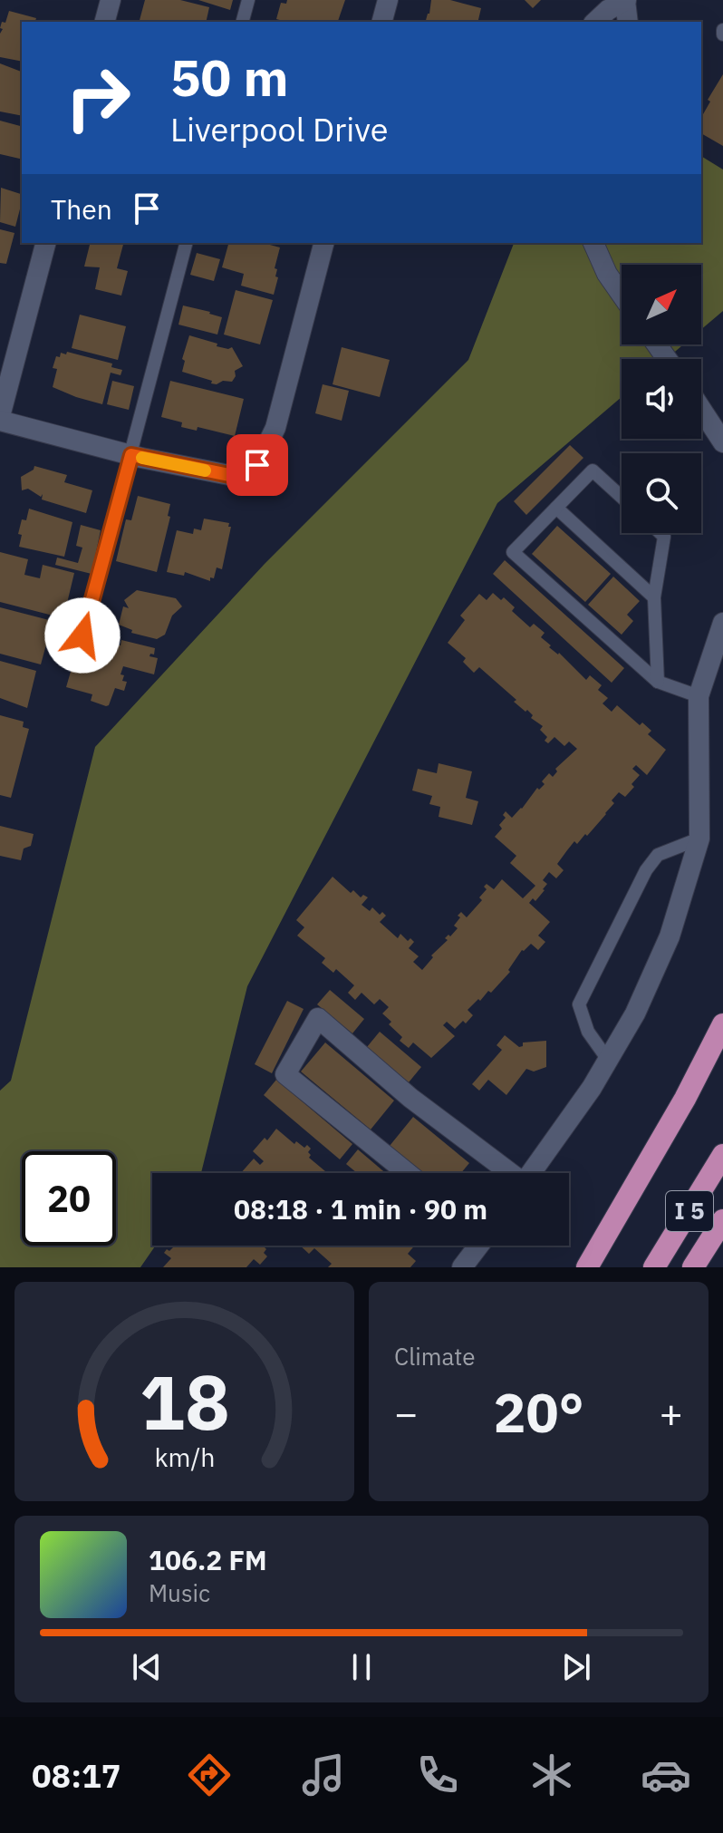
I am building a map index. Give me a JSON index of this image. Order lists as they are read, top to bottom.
{
  "streets": {
    "highway": ["I 5"]
  },
  "north": "top right",
  "page": {
    "turn": ["50 m", "Liverpool Drive"],
    "then": "Then",
    "limit": "20",
    "trip": "08:18 · 1 min · 90 m",
    "tile": "Climate",
    "heat": ["−", "20°", "+"],
    "song": ["106.2 FM", "Music"],
    "tabs": "08:17",
    "gauge": ["18", "km/h"]
  }
}
